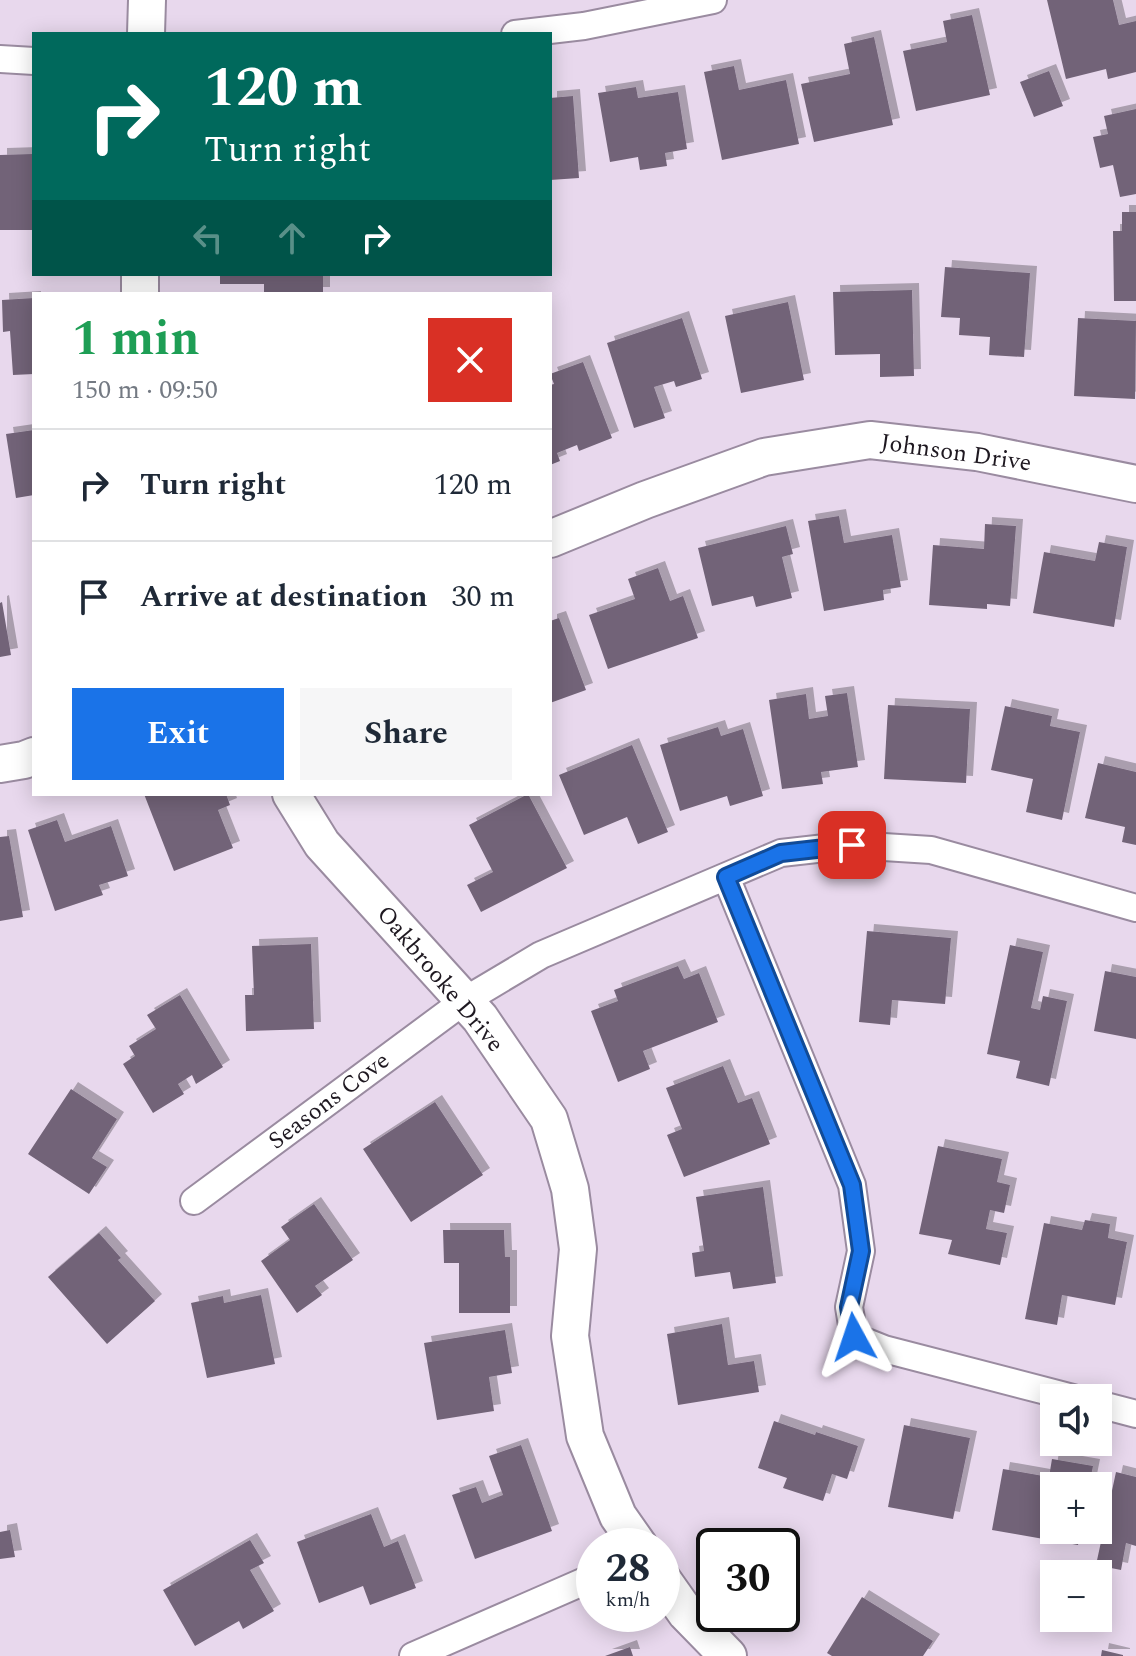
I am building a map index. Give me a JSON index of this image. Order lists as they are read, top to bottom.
{
  "streets": {
    "street": ["Johnson Drive", "Oakbrooke Drive", "Seasons Cove"]
  },
  "crossings": [
    ["Oakbrooke Drive", "Seasons Cove"]
  ],
  "page": {
    "turn": ["120 m", "Turn right"],
    "heading": ["1 min", "150 m · 09:50"],
    "list": [
      {
        "name": "Turn right",
        "value": "120 m"
      },
      {
        "name": "Arrive at destination",
        "value": "30 m"
      }
    ],
    "buttons": ["Exit", "Share"],
    "map_buttons": ["+", "−"],
    "speed": "28 km/h",
    "limit": "30"
  }
}
